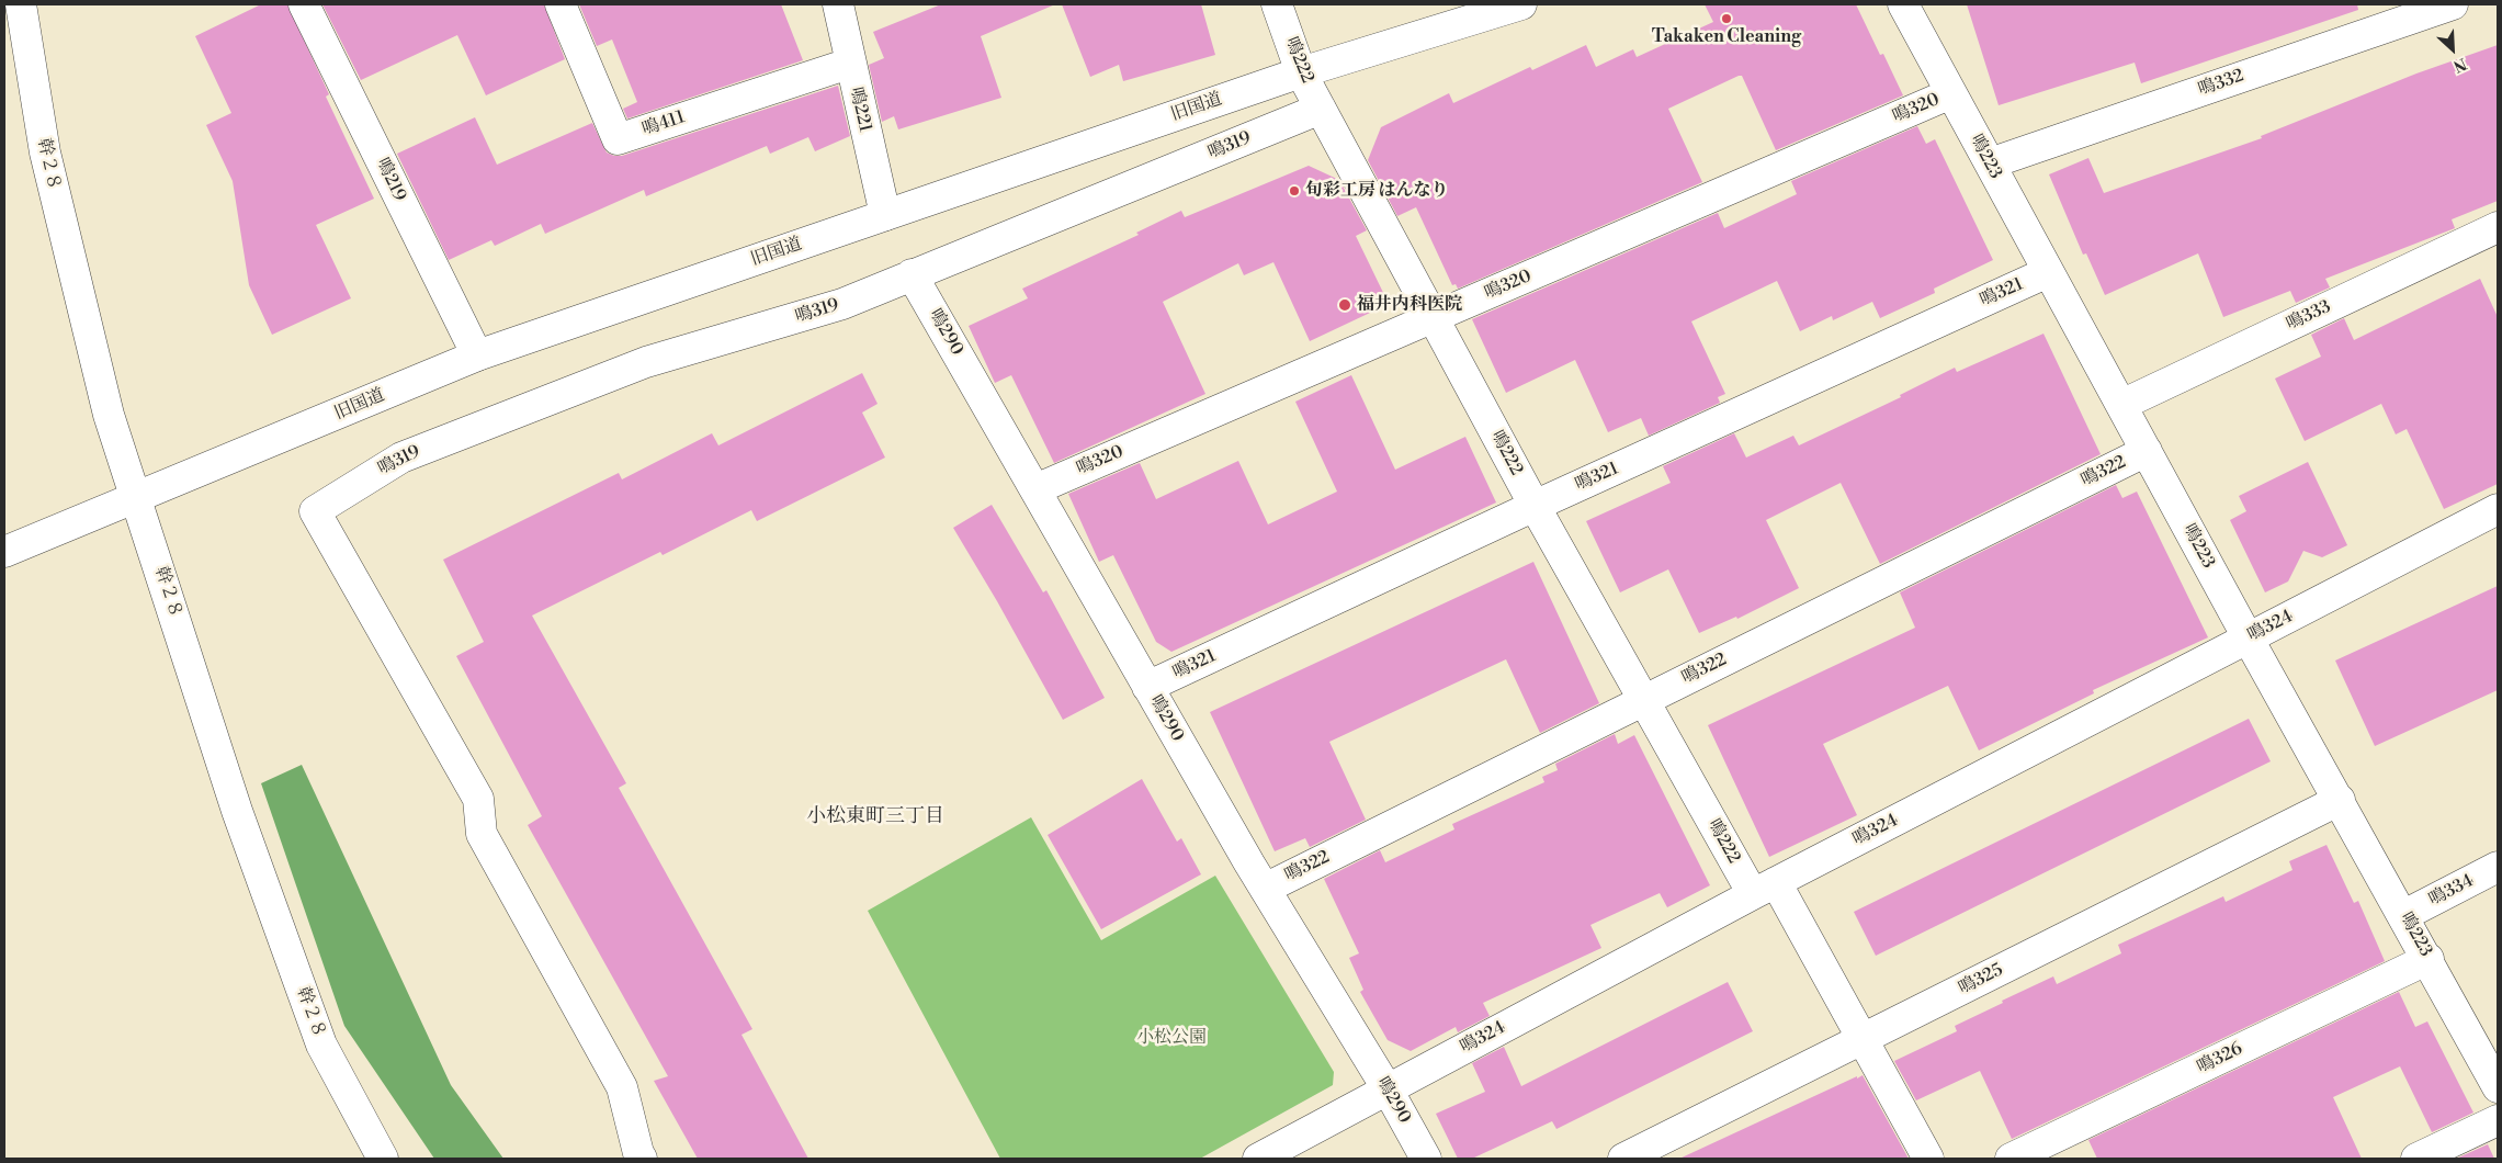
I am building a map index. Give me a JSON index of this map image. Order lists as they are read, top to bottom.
{
  "streets": {
    "street": [
      "鳴222",
      "鳴332",
      "旧国道",
      "鳴320",
      "鳴221",
      "鳴411",
      "鳴319",
      "鳴223",
      "幹２８",
      "鳴219",
      "鳴321",
      "鳴333",
      "鳴290",
      "鳴322",
      "鳴324",
      "鳴334",
      "鳴325",
      "鳴326"
    ]
  },
  "crossings": [
    ["鳴222", "旧国道"],
    ["鳴222", "鳴320"],
    ["鳴222", "鳴319"],
    ["鳴222", "鳴321"],
    ["鳴222", "鳴322"],
    ["鳴222", "鳴324"],
    ["鳴222", "鳴325"],
    ["鳴332", "鳴223"],
    ["旧国道", "鳴221"],
    ["旧国道", "幹２８"],
    ["旧国道", "鳴219"],
    ["鳴320", "鳴223"],
    ["鳴320", "鳴290"],
    ["鳴221", "鳴411"],
    ["鳴319", "鳴290"],
    ["鳴223", "鳴321"],
    ["鳴223", "鳴333"],
    ["鳴223", "鳴322"],
    ["鳴223", "鳴324"],
    ["鳴223", "鳴334"],
    ["鳴223", "鳴325"],
    ["鳴223", "鳴326"],
    ["鳴321", "鳴290"],
    ["鳴290", "鳴322"],
    ["鳴290", "鳴324"]
  ],
  "districts": ["小松東町三丁目"],
  "parks": ["小松公園"],
  "places": ["Takaken Cleaning", "旬彩工房 はんなり", "福井内科医院"],
  "north": "bottom right"
}
